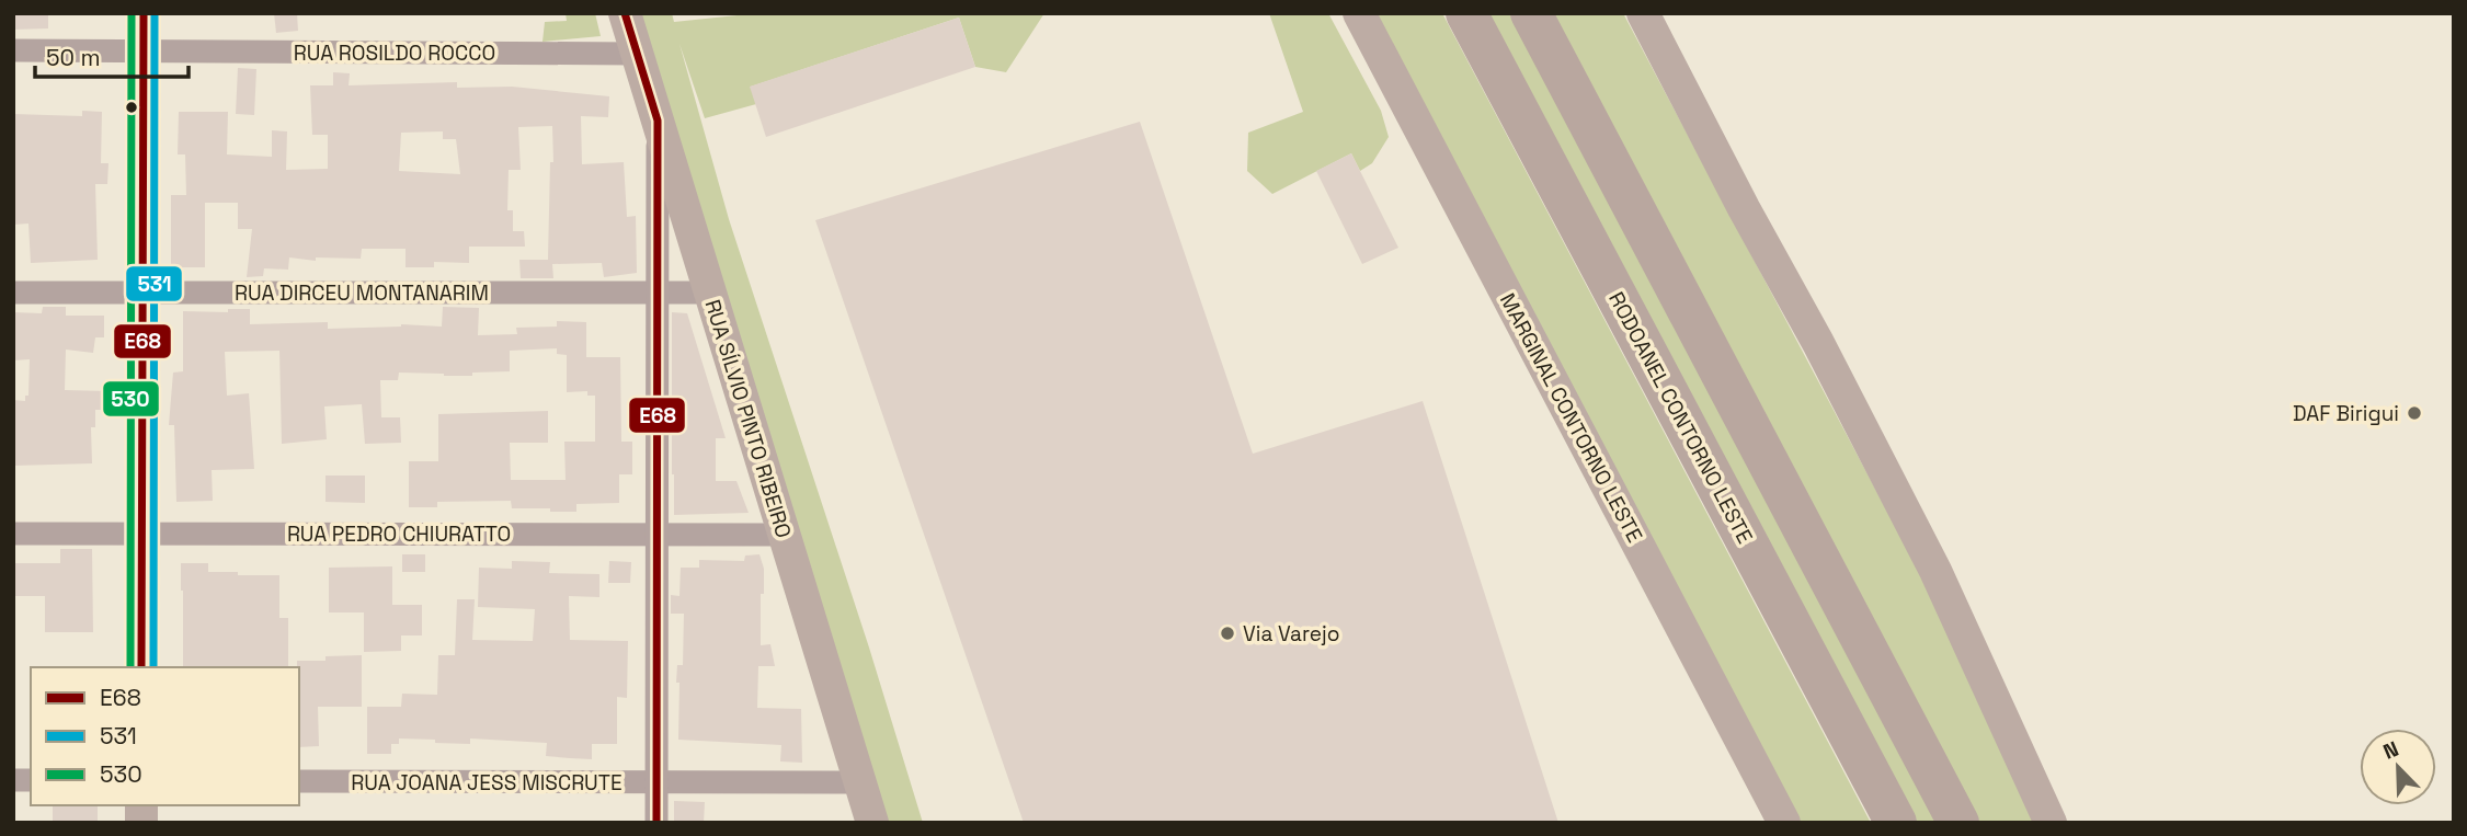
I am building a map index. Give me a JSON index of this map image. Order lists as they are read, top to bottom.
{
  "streets": {
    "highway": ["RODOANEL CONTORNO LESTE"],
    "main road": ["MARGINAL CONTORNO LESTE", "RUA SÍLVIO PINTO RIBEIRO"],
    "street": [
      "RUA ROSILDO ROCCO",
      "RUA DIRCEU MONTANARIM",
      "RUA PEDRO CHIURATTO",
      "RUA JOANA JESS MISCRUTE"
    ]
  },
  "crossings": [
    ["RUA ROSILDO ROCCO", "RUA SÍLVIO PINTO RIBEIRO"],
    ["RUA DIRCEU MONTANARIM", "RUA SÍLVIO PINTO RIBEIRO"],
    ["RUA SÍLVIO PINTO RIBEIRO", "RUA PEDRO CHIURATTO"],
    ["RUA SÍLVIO PINTO RIBEIRO", "RUA JOANA JESS MISCRUTE"]
  ],
  "places": ["DAF Birigui", "Via Varejo"],
  "lines": ["transit line E68", "transit line 531", "transit line 530"],
  "legend": ["E68", "531", "530"],
  "scale_bar": "50 m",
  "north": "top left"
}
